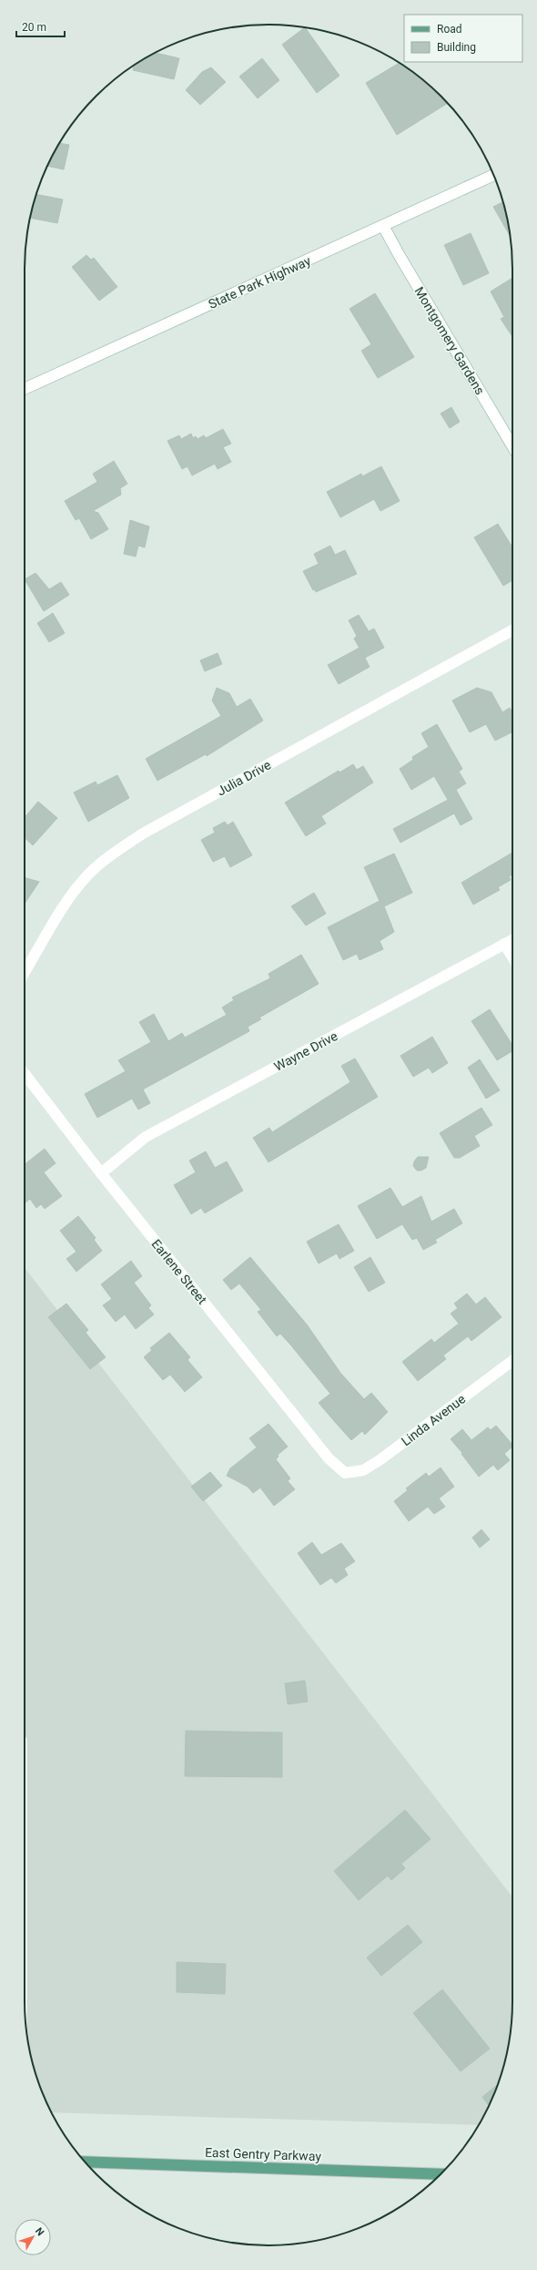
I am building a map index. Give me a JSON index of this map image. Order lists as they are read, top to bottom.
{
  "streets": {
    "main road": ["East Gentry Parkway"],
    "street": [
      "State Park Highway",
      "Montgomery Gardens",
      "Julia Drive",
      "Wayne Drive",
      "Earlene Street",
      "Linda Avenue"
    ]
  },
  "crossings": [
    ["State Park Highway", "Montgomery Gardens"],
    ["Wayne Drive", "Earlene Street"],
    ["Earlene Street", "Linda Avenue"]
  ],
  "legend": ["Road", "Building"],
  "scale_bar": "20 m",
  "north": "top right"
}
